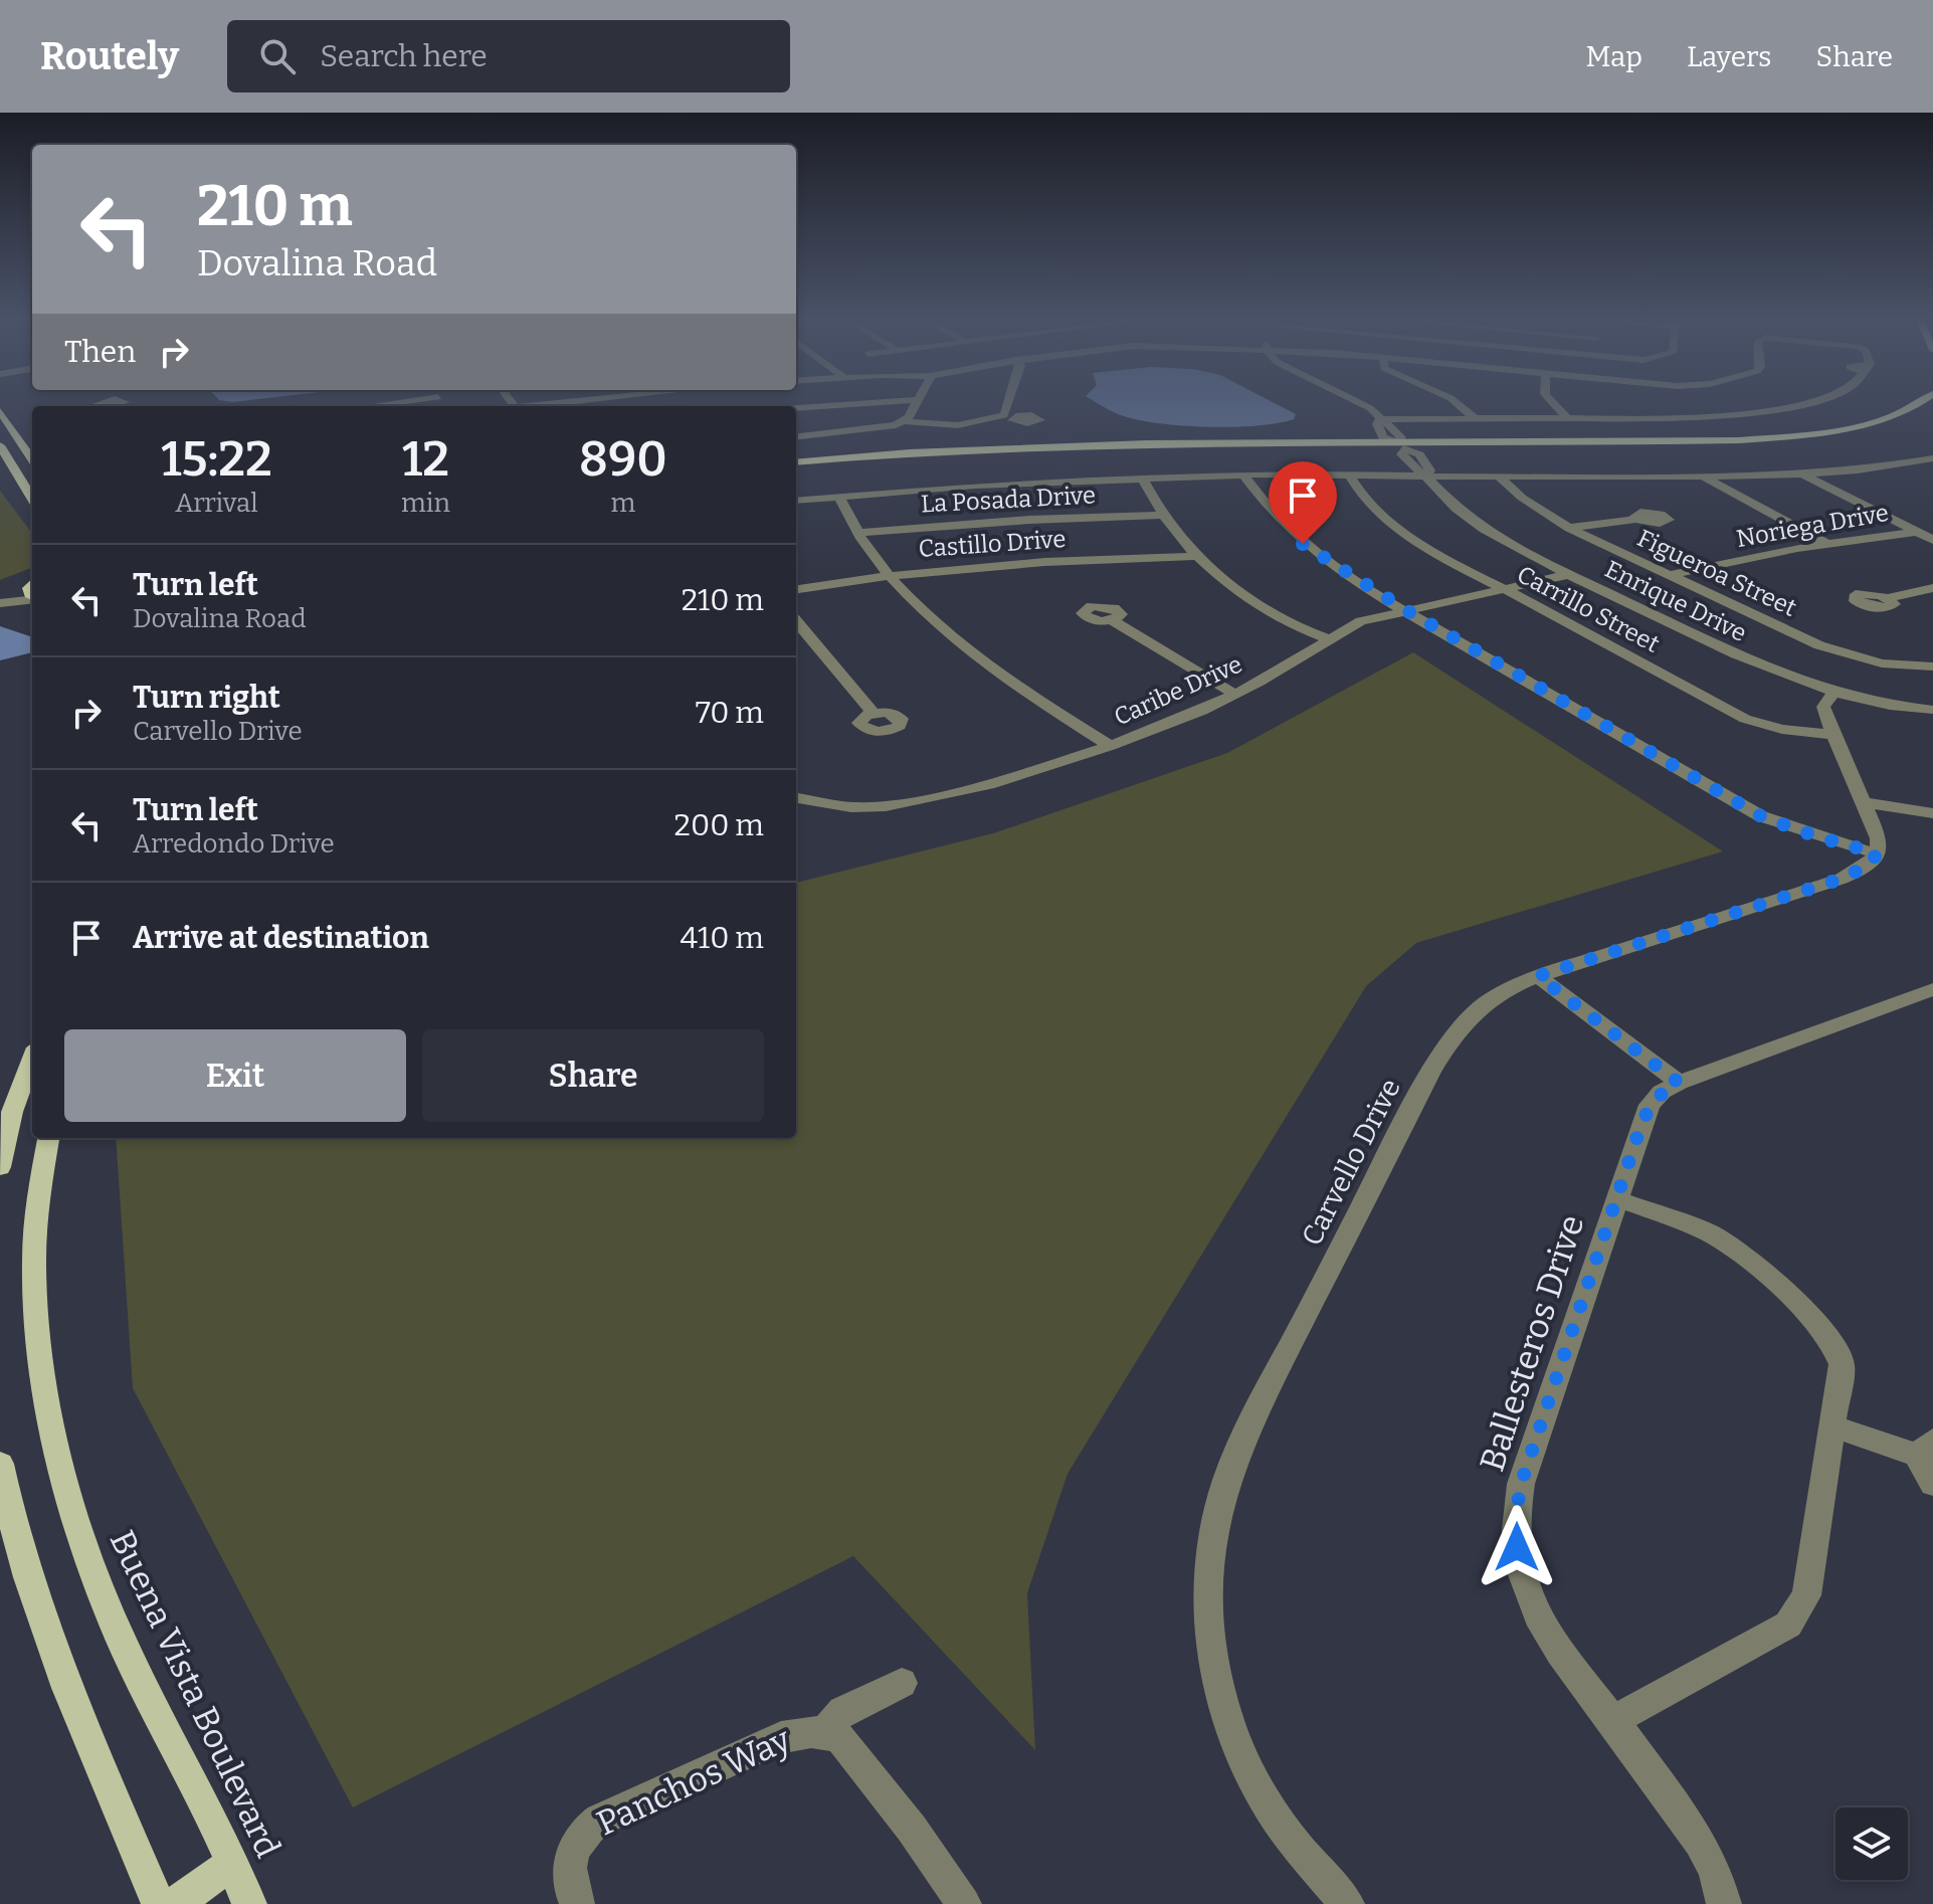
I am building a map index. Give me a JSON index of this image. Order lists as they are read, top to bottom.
{
  "streets": {
    "main road": ["Buena Vista Boulevard"],
    "street": [
      "La Posada Drive",
      "Noriega Drive",
      "Castillo Drive",
      "Figueroa Street",
      "Enrique Drive",
      "Carrillo Street",
      "Caribe Drive",
      "Carvello Drive",
      "Ballesteros Drive",
      "Panchos Way"
    ]
  },
  "crossings": [
    ["Noriega Drive", "Figueroa Street"],
    ["Enrique Drive", "Caribe Drive"],
    ["Carrillo Street", "Caribe Drive"]
  ],
  "page": {
    "header": "Routely",
    "search": "Search here",
    "nav": ["Map", "Layers", "Share"],
    "turn": ["210 m", "Dovalina Road"],
    "then": "Then",
    "eta": [
      "15:22",
      "Arrival",
      "12",
      "min",
      "890",
      "m"
    ],
    "list": [
      {
        "name": "Turn left",
        "note": "Dovalina Road",
        "value": "210 m"
      },
      {
        "name": "Turn right",
        "note": "Carvello Drive",
        "value": "70 m"
      },
      {
        "name": "Turn left",
        "note": "Arredondo Drive",
        "value": "200 m"
      },
      {
        "name": "Arrive at destination",
        "value": "410 m"
      }
    ],
    "buttons": ["Exit", "Share"]
  }
}
